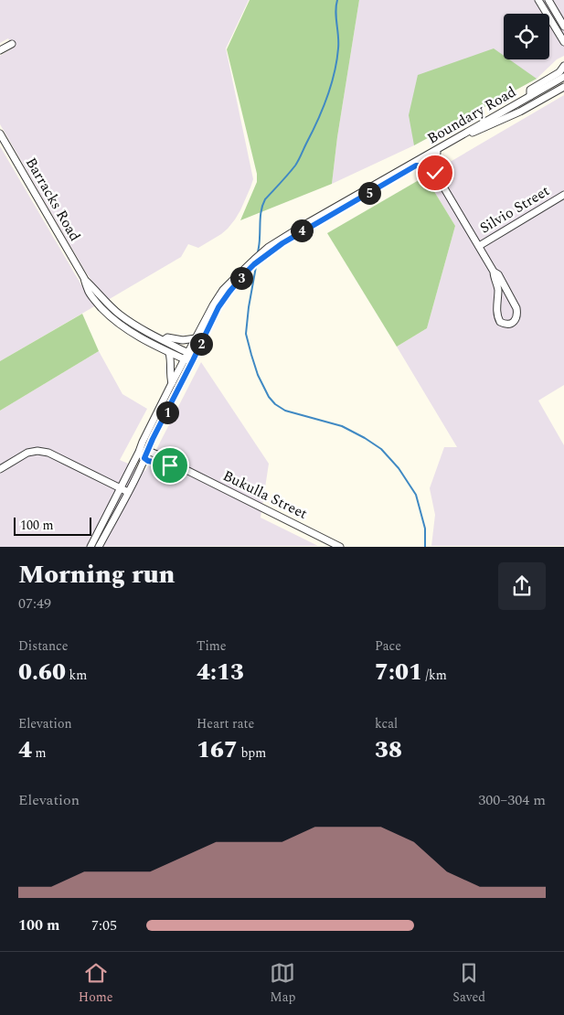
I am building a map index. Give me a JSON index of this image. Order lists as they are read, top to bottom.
{
  "streets": {
    "street": [
      "Boundary Road",
      "Barracks Road",
      "Silvio Street",
      "Bukulla Street"
    ]
  },
  "crossings": [
    ["Boundary Road", "Barracks Road"],
    ["Boundary Road", "Bukulla Street"]
  ],
  "scale_bar": "100 m",
  "page": {
    "pins": [
      "5",
      "4",
      "3",
      "2",
      "1"
    ],
    "scale": "100 m",
    "heading": ["Morning run", "07:49"],
    "stats": [
      ["Distance", "0.60 km"],
      ["Time", "4:13"],
      ["Pace", "7:01 /km"],
      ["Elevation", "4 m"],
      ["Heart rate", "167 bpm"],
      ["kcal", "38"]
    ],
    "chart": ["Elevation", "300–304 m"],
    "list": [
      {
        "name": "100 m",
        "note": "7:05"
      }
    ],
    "tabs": ["Home", "Map", "Saved"]
  }
}
